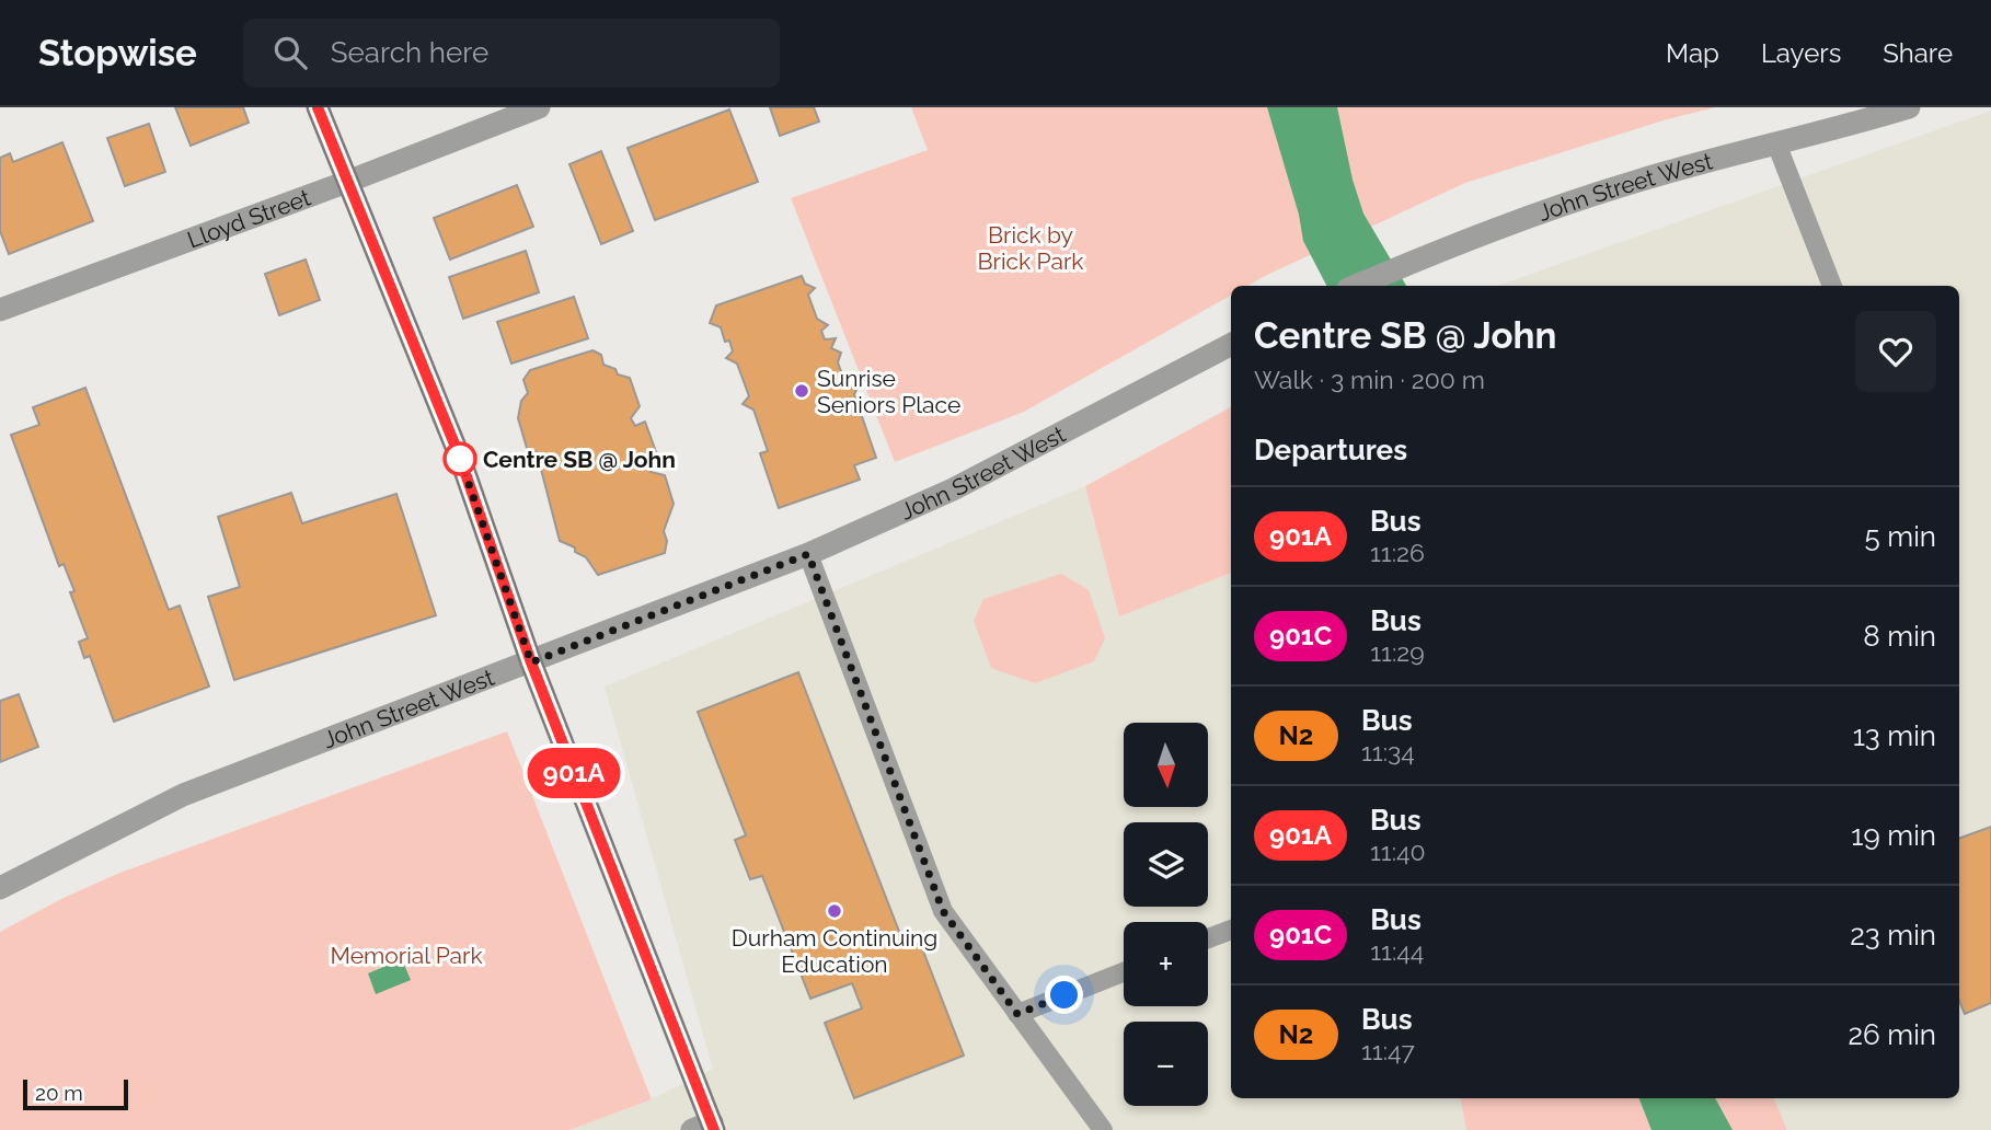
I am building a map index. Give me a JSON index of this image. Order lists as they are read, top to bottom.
{
  "streets": {
    "street": ["John Street West", "Lloyd Street"]
  },
  "parks": ["Brick by Brick Park", "Memorial Park"],
  "places": ["Sunrise Seniors Place", "Centre SB @ John", "Durham Continuing Education"],
  "lines": ["bus line 901A"],
  "scale_bar": "20 m",
  "north": "bottom",
  "page": {
    "header": "Stopwise",
    "search": "Search here",
    "nav": ["Map", "Layers", "Share"],
    "on_map": "901A",
    "heading": [
      ["Centre SB @ John", "Walk · 3 min · 200 m"],
      "Departures"
    ],
    "list": [
      {
        "mark": "901A",
        "name": "Bus",
        "note": "11:26",
        "value": "5 min"
      },
      {
        "mark": "901C",
        "name": "Bus",
        "note": "11:29",
        "value": "8 min"
      },
      {
        "mark": "N2",
        "name": "Bus",
        "note": "11:34",
        "value": "13 min"
      },
      {
        "mark": "901A",
        "name": "Bus",
        "note": "11:40",
        "value": "19 min"
      },
      {
        "mark": "901C",
        "name": "Bus",
        "note": "11:44",
        "value": "23 min"
      },
      {
        "mark": "N2",
        "name": "Bus",
        "note": "11:47",
        "value": "26 min"
      }
    ],
    "map_buttons": ["+", "−"],
    "scale": "20 m"
  }
}
